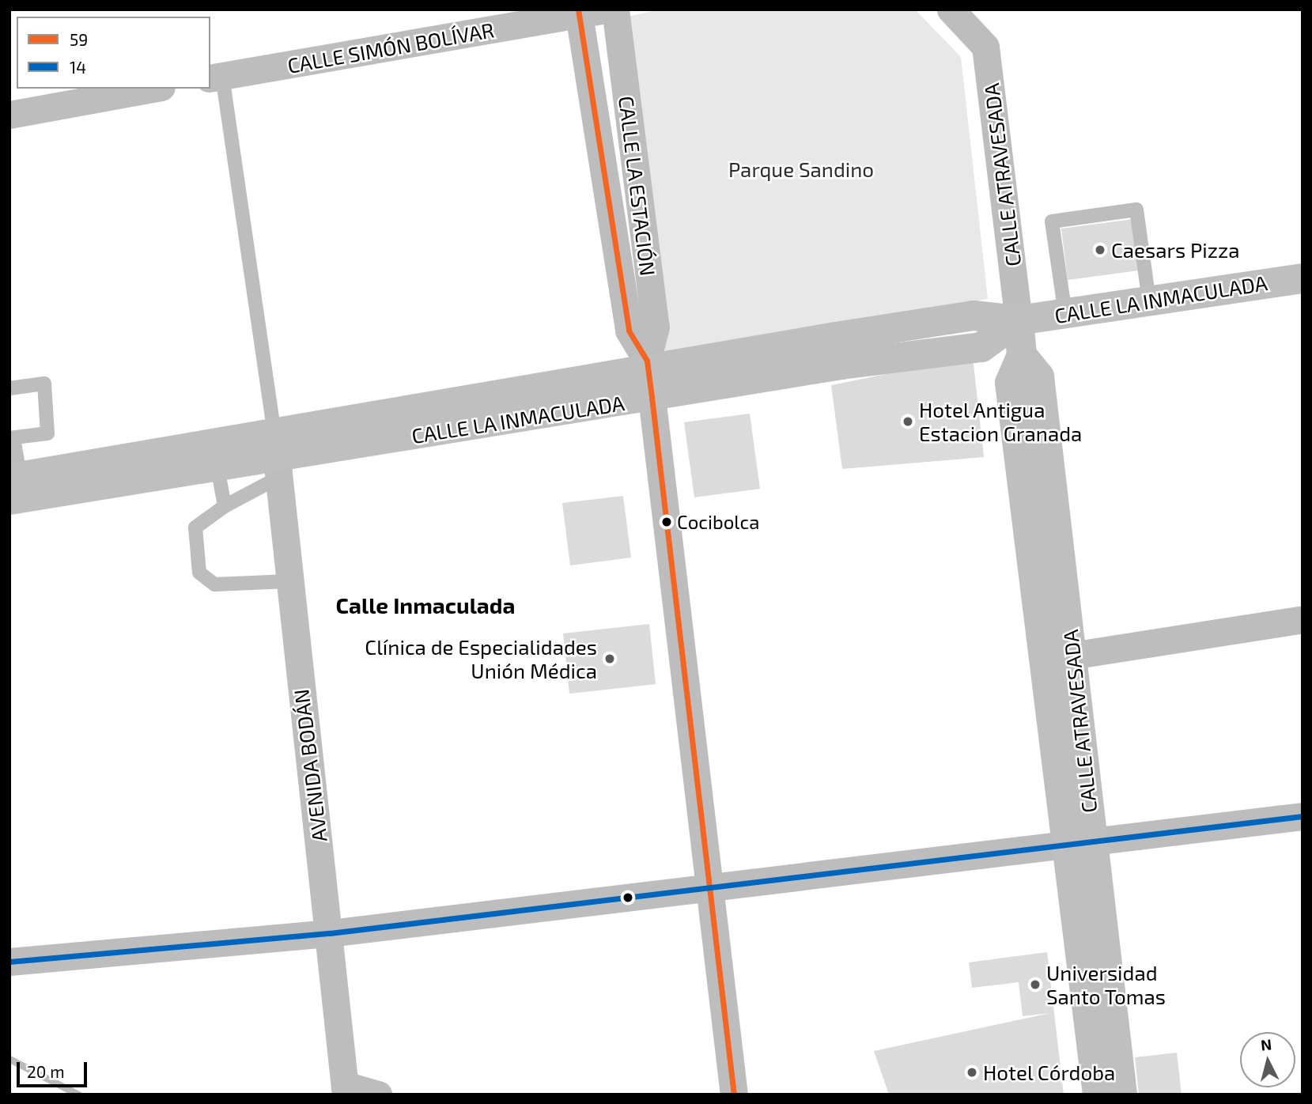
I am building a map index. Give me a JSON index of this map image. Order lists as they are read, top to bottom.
{
  "streets": {
    "main road": ["CALLE ATRAVESADA", "CALLE LA INMACULADA"],
    "street": ["CALLE SIMÓN BOLÍVAR", "CALLE LA ESTACIÓN", "AVENIDA BODÁN"]
  },
  "crossings": [
    ["CALLE SIMÓN BOLÍVAR", "CALLE LA ESTACIÓN"],
    ["CALLE ATRAVESADA", "CALLE LA INMACULADA"],
    ["CALLE LA ESTACIÓN", "CALLE LA INMACULADA"],
    ["CALLE LA INMACULADA", "AVENIDA BODÁN"]
  ],
  "districts": ["Calle Inmaculada"],
  "parks": ["Parque Sandino"],
  "places": [
    "Caesars Pizza",
    "Hotel Antigua Estacion Granada",
    "Cocibolca",
    "Clínica de Especialidades Unión Médica",
    "Universidad Santo Tomas",
    "Hotel Córdoba"
  ],
  "lines": ["transit line 59", "transit line 14"],
  "legend": ["59", "14"],
  "scale_bar": "20 m",
  "north": "top"
}
